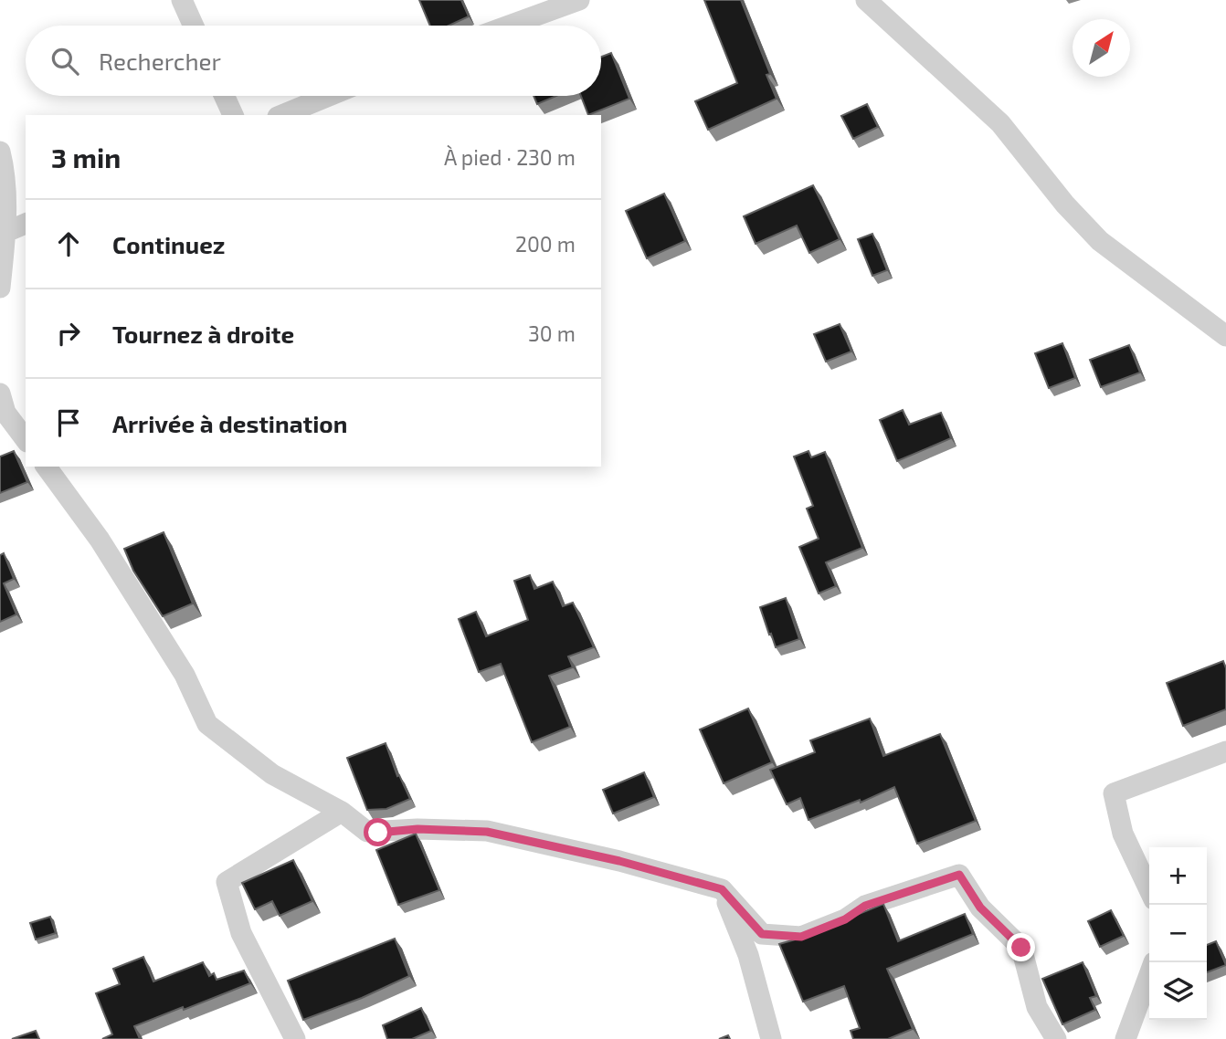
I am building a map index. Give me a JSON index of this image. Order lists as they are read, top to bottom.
{
  "north": "top right",
  "page": {
    "search": "Rechercher",
    "heading": ["3 min", "À pied · 230 m"],
    "list": [
      ["Continuez", "200 m"],
      ["Tournez à droite", "30 m"],
      "Arrivée à destination"
    ],
    "map_buttons": ["+", "−"]
  }
}
